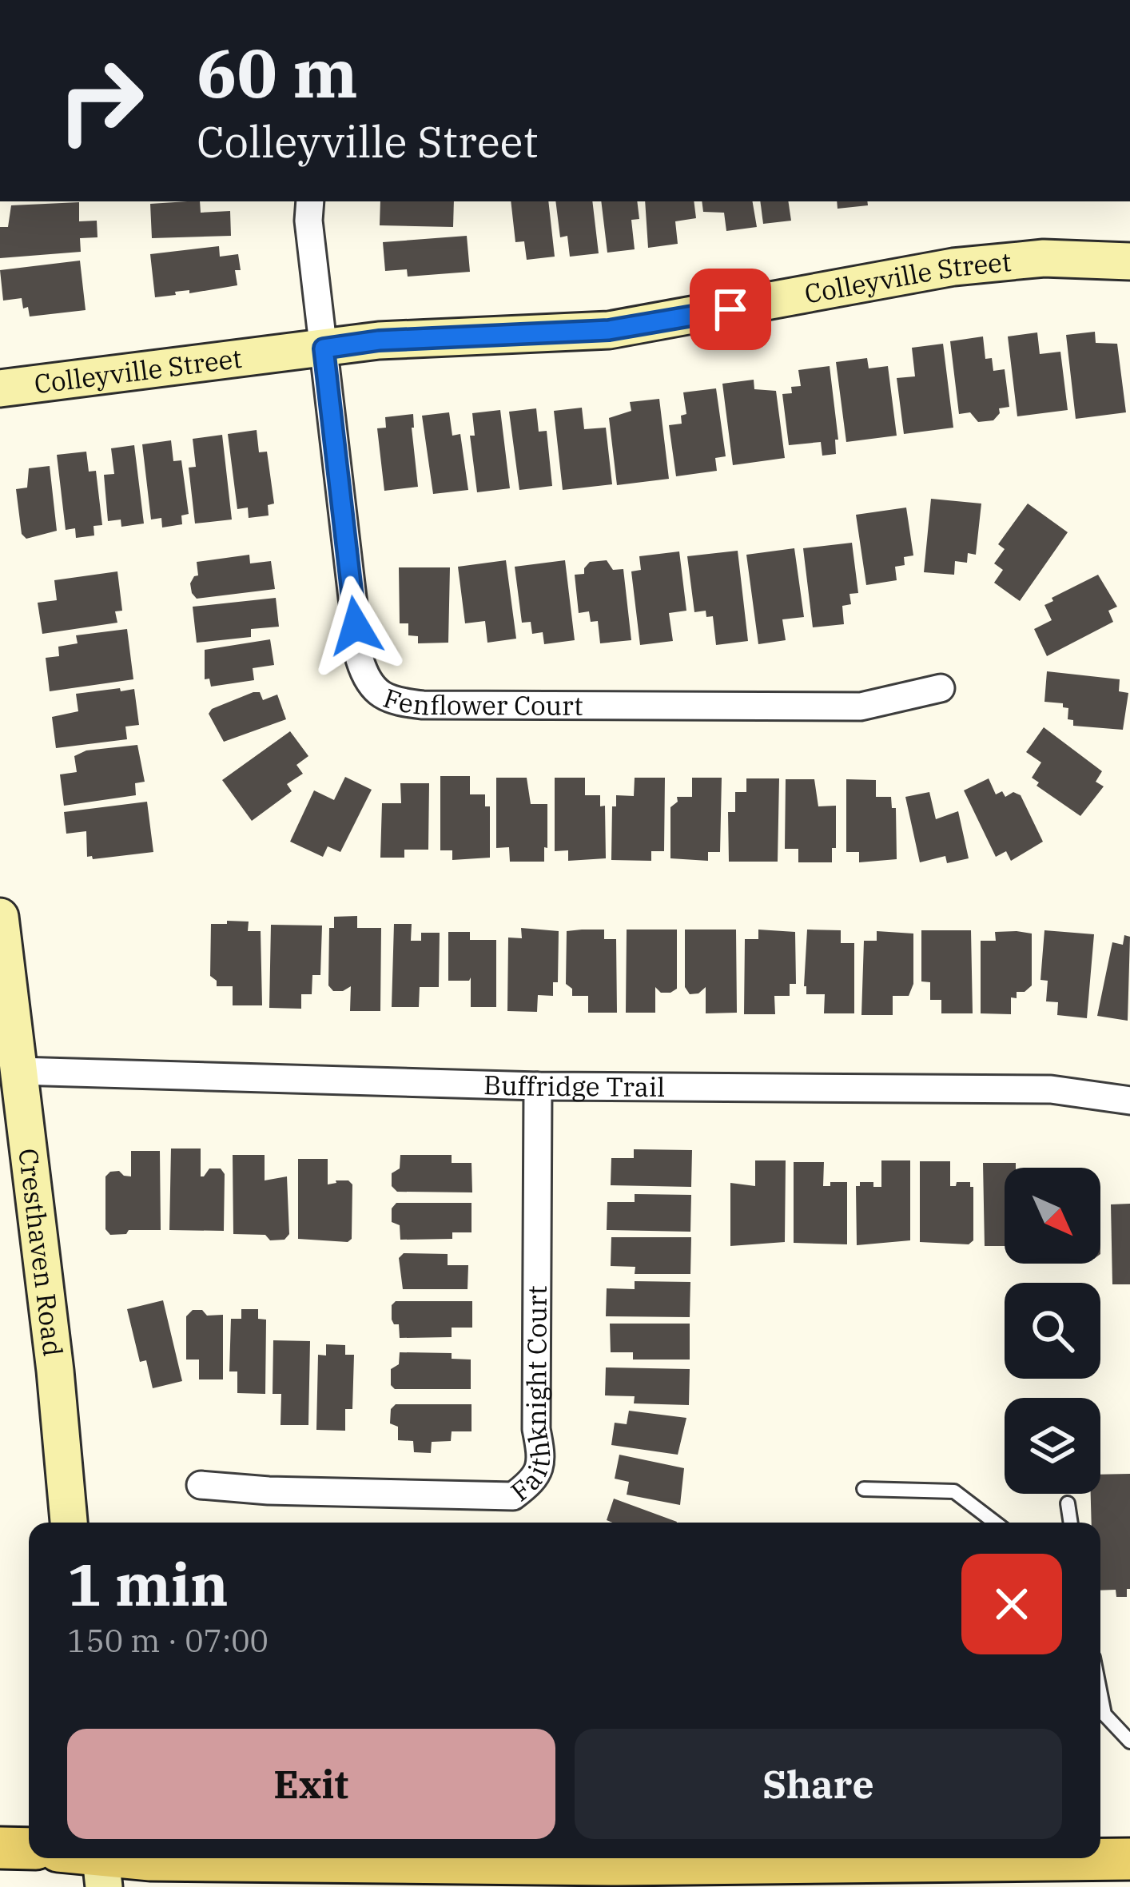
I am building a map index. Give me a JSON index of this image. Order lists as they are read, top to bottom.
{
  "streets": {
    "street": [
      "Colleyville Street",
      "Fenflower Court",
      "Buffridge Trail",
      "Cresthaven Road",
      "Faithknight Court"
    ]
  },
  "crossings": [
    ["Colleyville Street", "Fenflower Court"],
    ["Buffridge Trail", "Cresthaven Road"],
    ["Buffridge Trail", "Faithknight Court"]
  ],
  "north": "bottom right",
  "page": {
    "turn": ["60 m", "Colleyville Street"],
    "heading": ["1 min", "150 m · 07:00"],
    "buttons": ["Exit", "Share"]
  }
}
